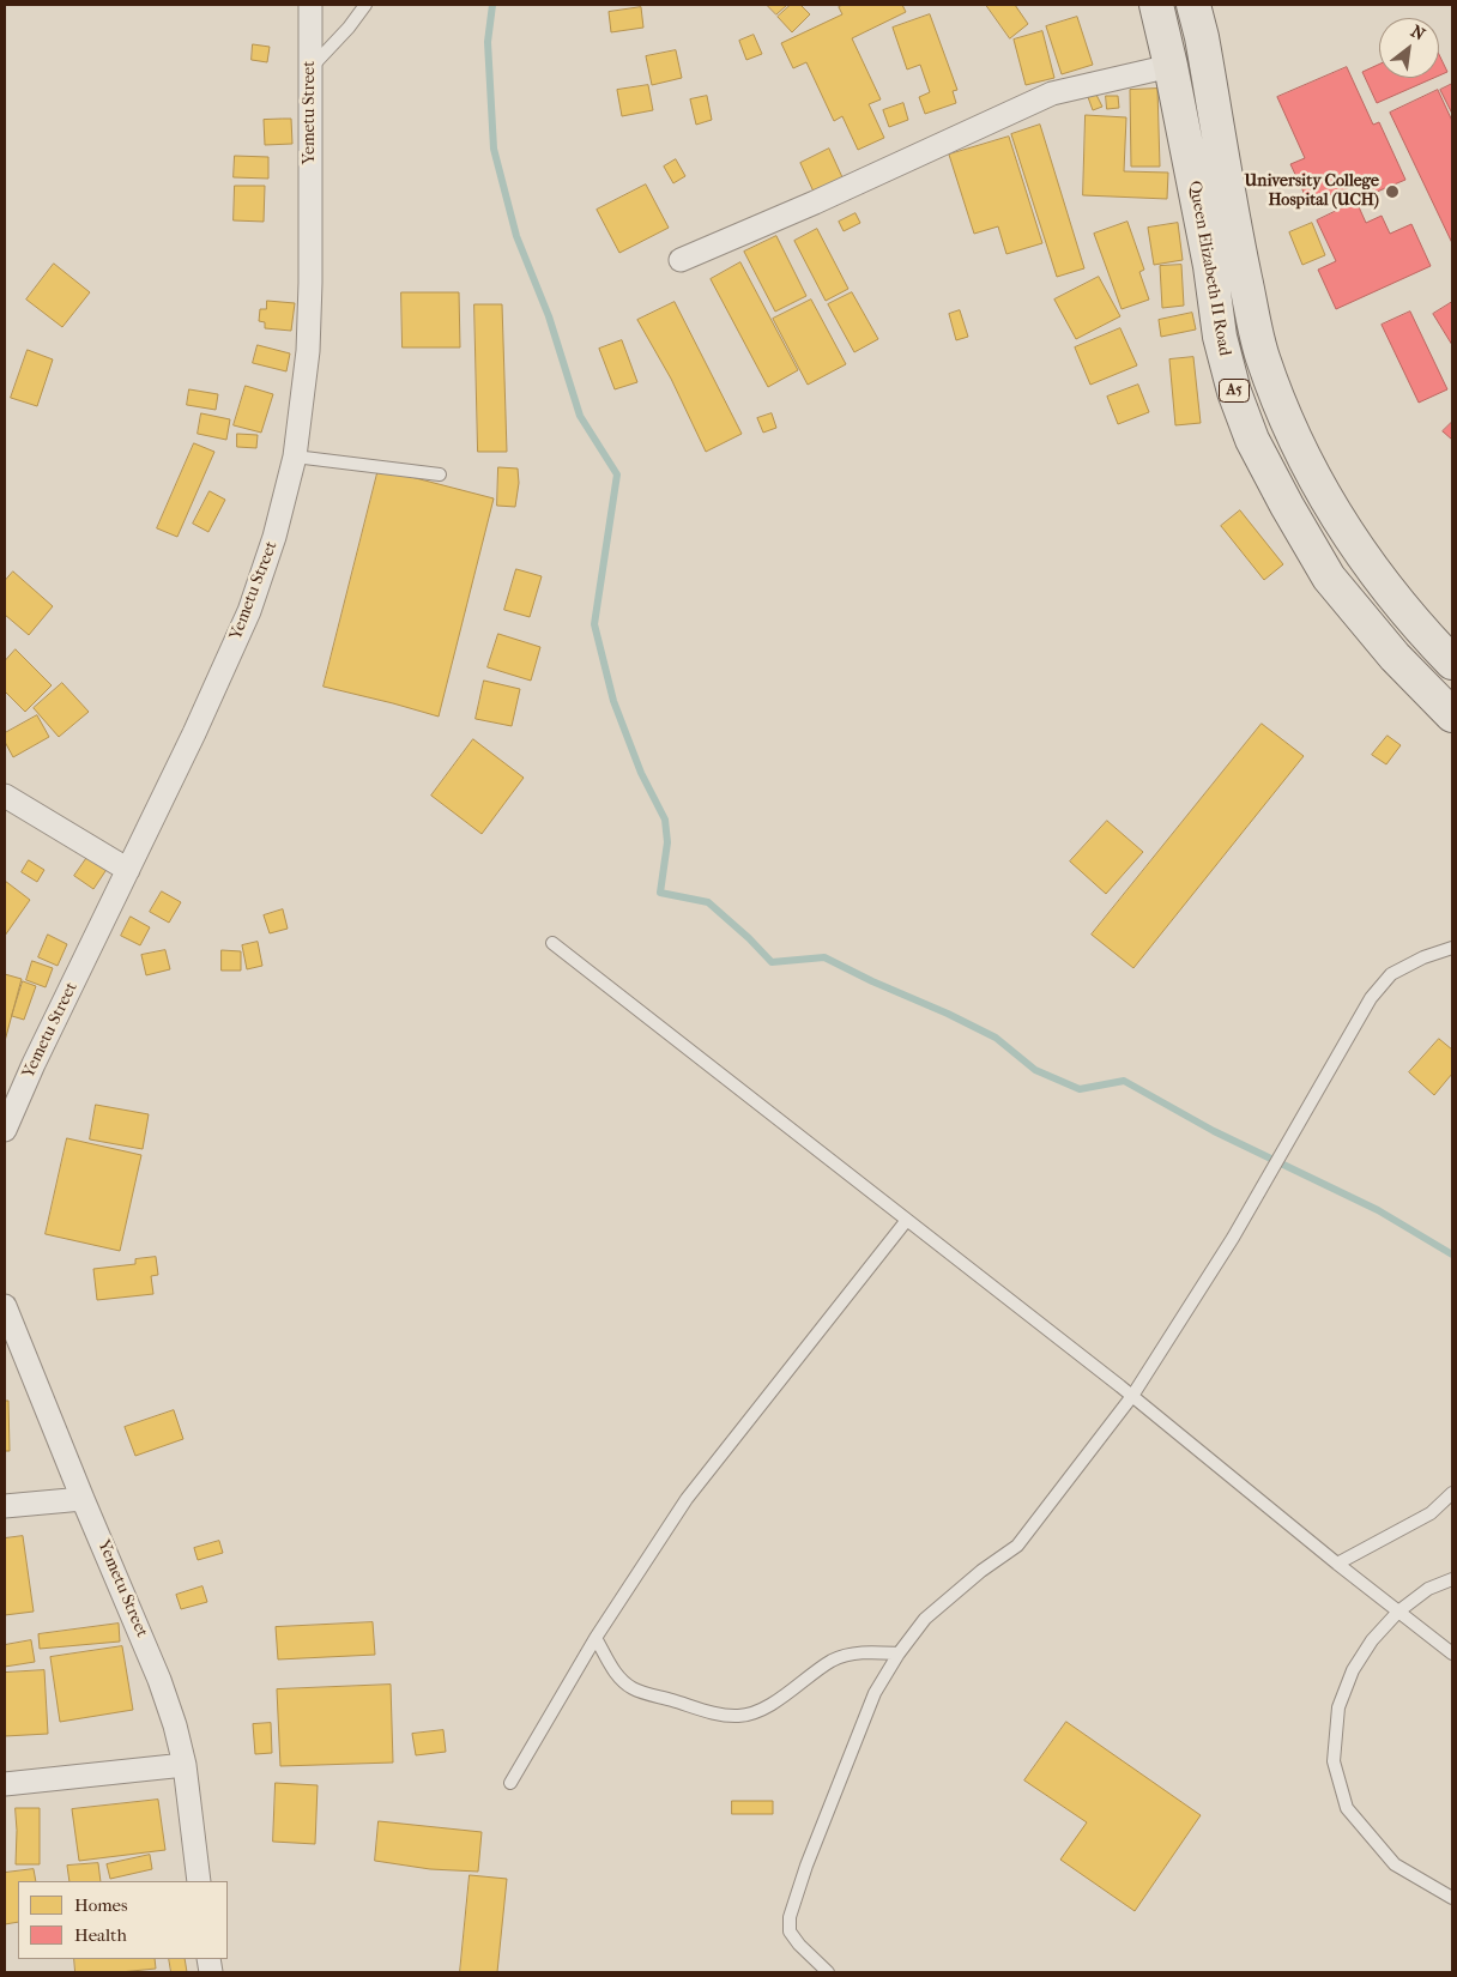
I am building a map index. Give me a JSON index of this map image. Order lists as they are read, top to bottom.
{
  "streets": {
    "highway": ["Queen Elizabeth II Road", "A5"],
    "street": ["Yemetu Street"]
  },
  "places": ["University College Hospital (UCH)"],
  "legend": ["Homes", "Health"],
  "north": "top right"
}
